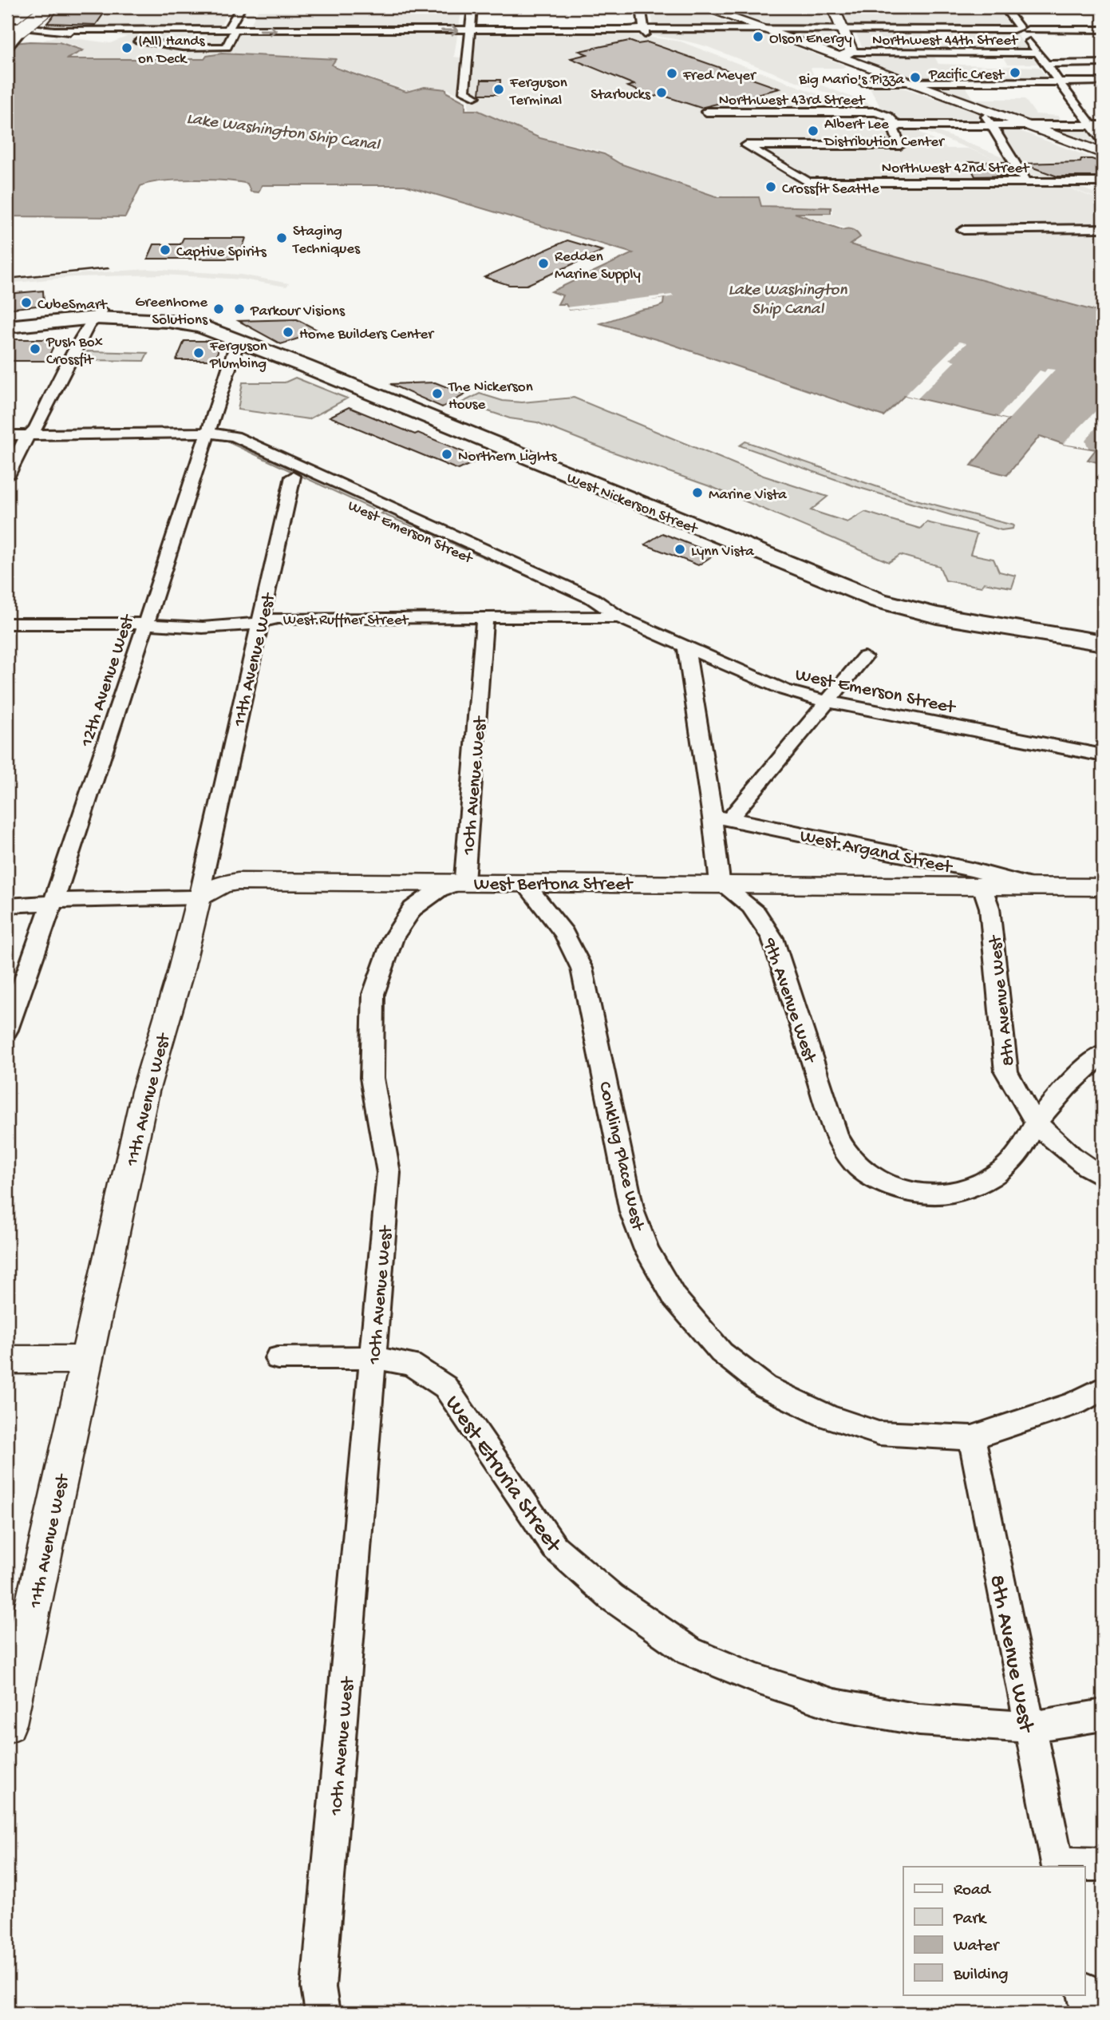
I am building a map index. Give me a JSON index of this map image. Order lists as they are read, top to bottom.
{
  "streets": {
    "main road": ["West Nickerson Street"],
    "street": [
      "Northwest 44th Street",
      "Northwest 43rd Street",
      "Northwest 42nd Street",
      "West Emerson Street",
      "West Ruffner Street",
      "11th Avenue West",
      "12th Avenue West",
      "10th Avenue West",
      "West Argand Street",
      "West Bertona Street",
      "9th Avenue West",
      "8th Avenue West",
      "Conkling Place West",
      "West Etruria Street"
    ]
  },
  "crossings": [
    ["West Nickerson Street", "12th Avenue West"],
    ["West Emerson Street", "West Ruffner Street"],
    ["West Emerson Street", "11th Avenue West"],
    ["West Emerson Street", "12th Avenue West"],
    ["West Ruffner Street", "11th Avenue West"],
    ["West Ruffner Street", "12th Avenue West"],
    ["West Ruffner Street", "10th Avenue West"],
    ["11th Avenue West", "West Bertona Street"],
    ["10th Avenue West", "West Bertona Street"],
    ["10th Avenue West", "West Etruria Street"],
    ["West Argand Street", "West Bertona Street"],
    ["West Bertona Street", "9th Avenue West"],
    ["West Bertona Street", "8th Avenue West"],
    ["West Bertona Street", "Conkling Place West"],
    ["8th Avenue West", "Conkling Place West"],
    ["8th Avenue West", "West Etruria Street"]
  ],
  "water": ["Lake Washington Ship Canal"],
  "places": [
    "Olson Energy",
    "(All) Hands on Deck",
    "Pacific Crest",
    "Fred Meyer",
    "Big Mario's Pizza",
    "Ferguson Terminal",
    "Starbucks",
    "Albert Lee Distribution Center",
    "Crossfit Seattle",
    "Staging Techniques",
    "Captive Spirits",
    "Redden Marine Supply",
    "CubeSmart",
    "Greenhome Solutions",
    "Parkour Visions",
    "Home Builders Center",
    "Push Box Crossfit",
    "Ferguson Plumbing",
    "The Nickerson House",
    "Northern Lights",
    "Marine Vista",
    "Lynn Vista"
  ],
  "legend": [
    "Road",
    "Park",
    "Water",
    "Building"
  ]
}
